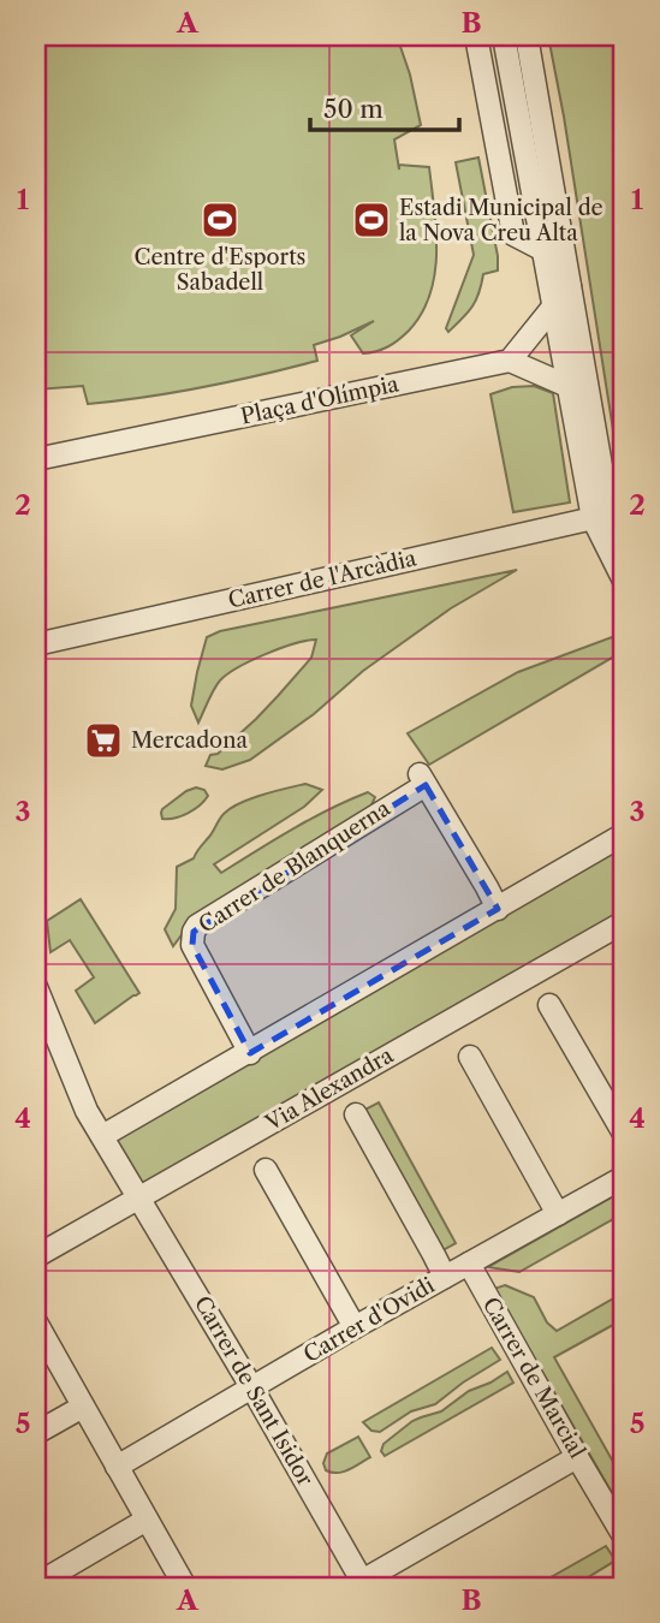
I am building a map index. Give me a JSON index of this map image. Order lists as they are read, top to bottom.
{
  "streets": {
    "street": [
      "Plaça d'Olímpia",
      "Carrer de l'Arcàdia",
      "Carrer de Blanquerna",
      "Via Alexandra",
      "Carrer d'Ovidi",
      "Carrer de Marcial",
      "Carrer de Sant Isidor"
    ]
  },
  "crossings": [
    ["Via Alexandra", "Carrer de Sant Isidor"],
    ["Carrer d'Ovidi", "Carrer de Marcial"],
    ["Carrer d'Ovidi", "Carrer de Sant Isidor"]
  ],
  "places": {
    "sports": ["Centre d'Esports Sabadell", "Estadi Municipal de la Nova Creu Alta"],
    "supermarket": ["Mercadona"]
  },
  "scale_bar": "50 m",
  "grid": {
    "columns": ["A", "B"],
    "rows": [
      "1",
      "2",
      "3",
      "4",
      "5"
    ]
  }
}
